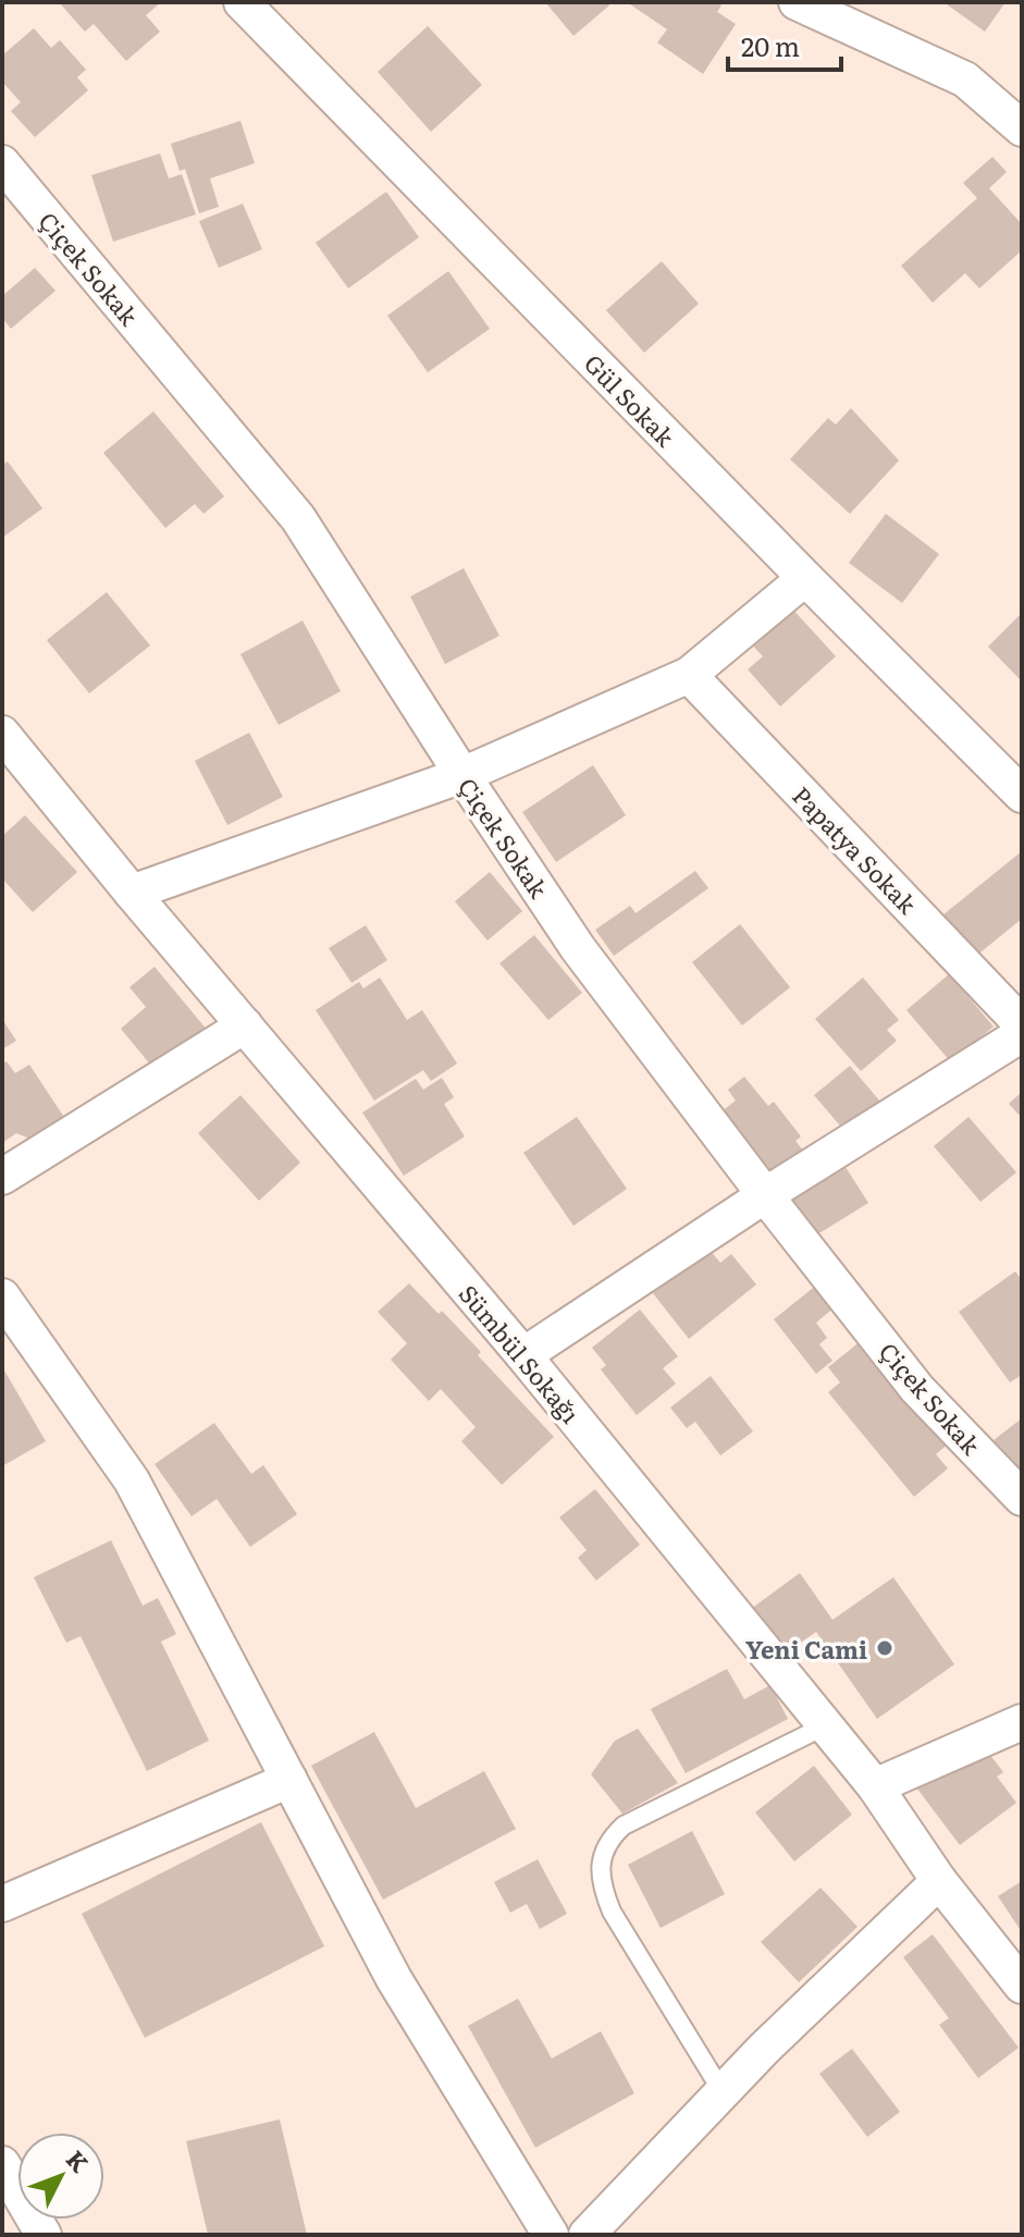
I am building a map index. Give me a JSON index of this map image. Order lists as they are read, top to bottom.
{
  "streets": {
    "street": [
      "Çiçek Sokak",
      "Gül Sokak",
      "Papatya Sokak",
      "Sümbül Sokağı"
    ]
  },
  "places": ["Yeni Cami"],
  "scale_bar": "20 m",
  "north": "top right"
}
